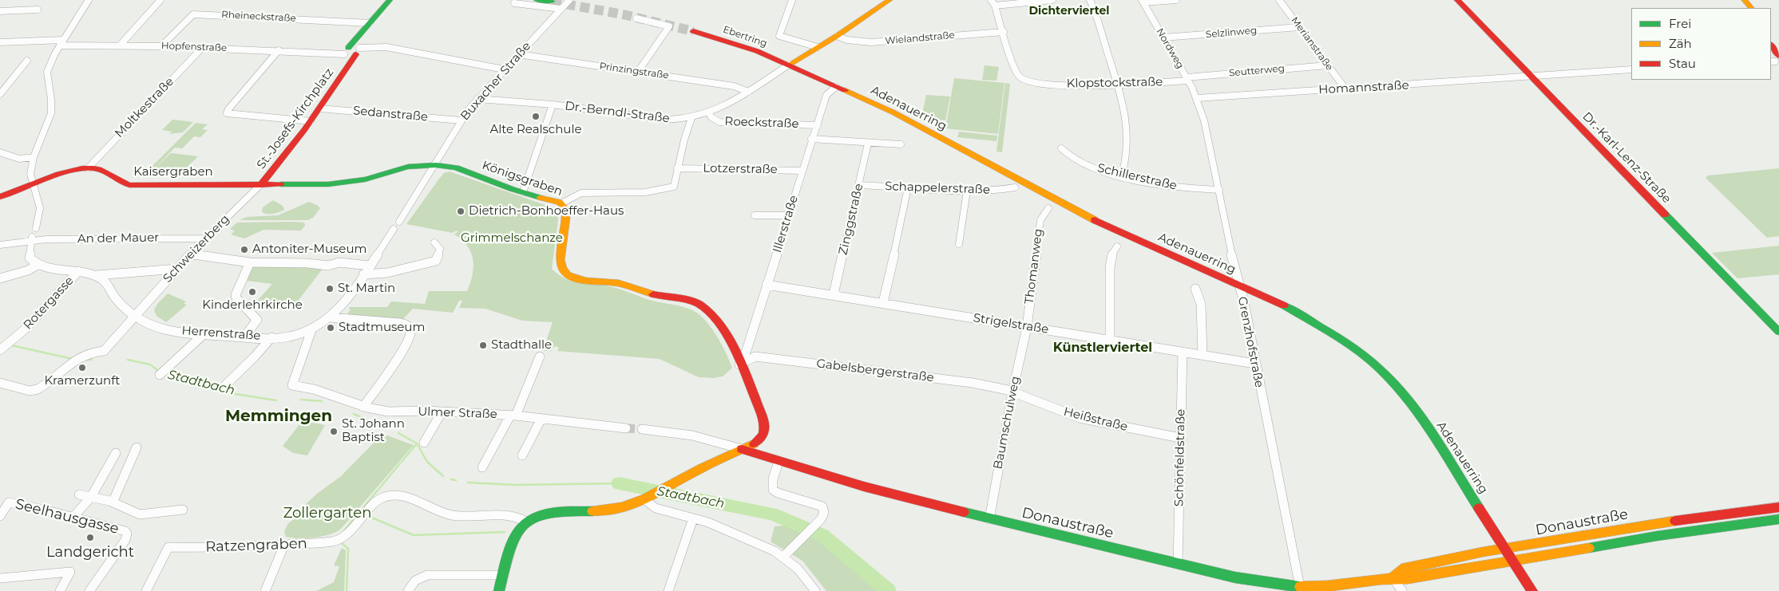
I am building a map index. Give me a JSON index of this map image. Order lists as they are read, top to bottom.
{
  "streets": {
    "main road": [
      "Ebertring",
      "Adenauerring",
      "St.-Josefs-Kirchplatz",
      "Dr.-Karl-Lenz-Straße",
      "Kaisergraben",
      "Königsgraben",
      "Donaustraße"
    ],
    "street": [
      "Rheineckstraße",
      "Selzlinweg",
      "Wielandstraße",
      "Merianstraße",
      "Hopfenstraße",
      "Nordweg",
      "Prinzingstraße",
      "Seutterweg",
      "Buxacher Straße",
      "Klopstockstraße",
      "Homannstraße",
      "Moltkestraße",
      "Dr.-Berndl-Straße",
      "Sedanstraße",
      "Roeckstraße",
      "Lotzerstraße",
      "Schillerstraße",
      "Schappelerstraße",
      "Zinggstraße",
      "Illerstraße",
      "An der Mauer",
      "Schweizerberg",
      "Thomanweg",
      "Rotergasse",
      "Strigelstraße",
      "Herrenstraße",
      "Grenzhofstraße",
      "Gabelsbergerstraße",
      "Ulmer Straße",
      "Heißstraße",
      "Baumschulweg",
      "Schönfeldstraße",
      "Seelhausgasse",
      "Ratzengraben"
    ]
  },
  "crossings": [
    ["Rheineckstraße", "Hopfenstraße"],
    ["Selzlinweg", "Merianstraße"],
    ["Selzlinweg", "Nordweg"],
    ["Ebertring", "Adenauerring"],
    ["Ebertring", "Dr.-Berndl-Straße"],
    ["Wielandstraße", "Klopstockstraße"],
    ["Merianstraße", "Seutterweg"],
    ["Merianstraße", "Homannstraße"],
    ["Hopfenstraße", "Buxacher Straße"],
    ["Hopfenstraße", "Moltkestraße"],
    ["Hopfenstraße", "St.-Josefs-Kirchplatz"],
    ["Nordweg", "Seutterweg"],
    ["Nordweg", "Klopstockstraße"],
    ["Nordweg", "Homannstraße"],
    ["Nordweg", "Grenzhofstraße"],
    ["Prinzingstraße", "Buxacher Straße"],
    ["Prinzingstraße", "Dr.-Berndl-Straße"],
    ["Seutterweg", "Klopstockstraße"],
    ["Buxacher Straße", "Dr.-Berndl-Straße"],
    ["Buxacher Straße", "Sedanstraße"],
    ["Buxacher Straße", "Königsgraben"],
    ["Homannstraße", "Dr.-Karl-Lenz-Straße"],
    ["Homannstraße", "Grenzhofstraße"],
    ["Moltkestraße", "Kaisergraben"],
    ["Adenauerring", "Dr.-Berndl-Straße"],
    ["Adenauerring", "Illerstraße"],
    ["Adenauerring", "Grenzhofstraße"],
    ["Adenauerring", "Donaustraße"],
    ["Dr.-Berndl-Straße", "Roeckstraße"],
    ["Sedanstraße", "St.-Josefs-Kirchplatz"],
    ["St.-Josefs-Kirchplatz", "Kaisergraben"],
    ["St.-Josefs-Kirchplatz", "Königsgraben"],
    ["St.-Josefs-Kirchplatz", "Schweizerberg"],
    ["Roeckstraße", "Illerstraße"],
    ["Lotzerstraße", "Illerstraße"],
    ["Kaisergraben", "Königsgraben"],
    ["Kaisergraben", "Schweizerberg"],
    ["Schillerstraße", "Grenzhofstraße"],
    ["Königsgraben", "Illerstraße"],
    ["Königsgraben", "Schweizerberg"],
    ["Königsgraben", "Gabelsbergerstraße"],
    ["Königsgraben", "Donaustraße"],
    ["Königsgraben", "Ratzengraben"],
    ["Schappelerstraße", "Zinggstraße"],
    ["Zinggstraße", "Strigelstraße"],
    ["Illerstraße", "Strigelstraße"],
    ["Illerstraße", "Gabelsbergerstraße"],
    ["An der Mauer", "Schweizerberg"],
    ["Schweizerberg", "Herrenstraße"],
    ["Thomanweg", "Strigelstraße"],
    ["Thomanweg", "Baumschulweg"],
    ["Strigelstraße", "Grenzhofstraße"],
    ["Strigelstraße", "Baumschulweg"],
    ["Strigelstraße", "Schönfeldstraße"],
    ["Herrenstraße", "Ulmer Straße"],
    ["Grenzhofstraße", "Donaustraße"],
    ["Gabelsbergerstraße", "Heißstraße"],
    ["Gabelsbergerstraße", "Baumschulweg"],
    ["Heißstraße", "Baumschulweg"],
    ["Heißstraße", "Schönfeldstraße"],
    ["Baumschulweg", "Donaustraße"],
    ["Schönfeldstraße", "Donaustraße"]
  ],
  "districts": ["Dichterviertel", "Künstlerviertel", "Memmingen"],
  "water": ["Stadtbach"],
  "parks": ["Grimmelschanze", "Zollergarten"],
  "places": [
    "Alte Realschule",
    "Dietrich-Bonhoeffer-Haus",
    "Antoniter-Museum",
    "St. Martin",
    "Kinderlehrkirche",
    "Stadtmuseum",
    "Stadthalle",
    "Kramerzunft",
    "St. Johann Baptist",
    "Landgericht"
  ],
  "legend": ["Frei", "Zäh", "Stau"]
}
